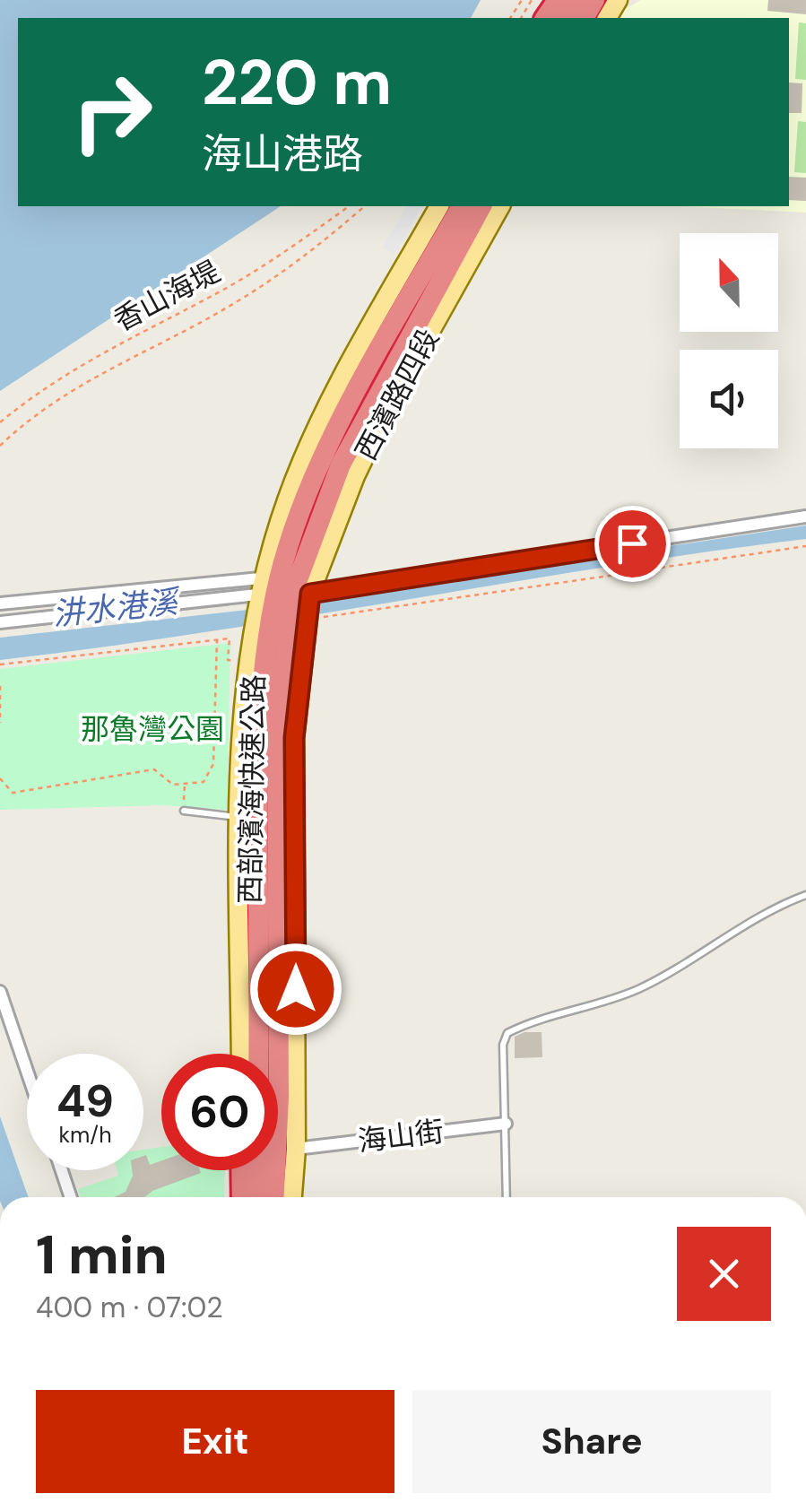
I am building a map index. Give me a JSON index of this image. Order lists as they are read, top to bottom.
{
  "streets": {
    "highway": ["西部濱海快速公路"],
    "main road": ["西濱路四段"],
    "street": ["海山街"],
    "path": ["香山海堤"]
  },
  "crossings": [
    ["西濱路四段", "西部濱海快速公路"]
  ],
  "water": ["汫水港溪"],
  "parks": ["那魯灣公園"],
  "north": "top",
  "page": {
    "turn": ["220 m", "海山港路"],
    "speed": "49 km/h",
    "limit": "60",
    "heading": ["1 min", "400 m · 07:02"],
    "buttons": ["Exit", "Share"]
  }
}
